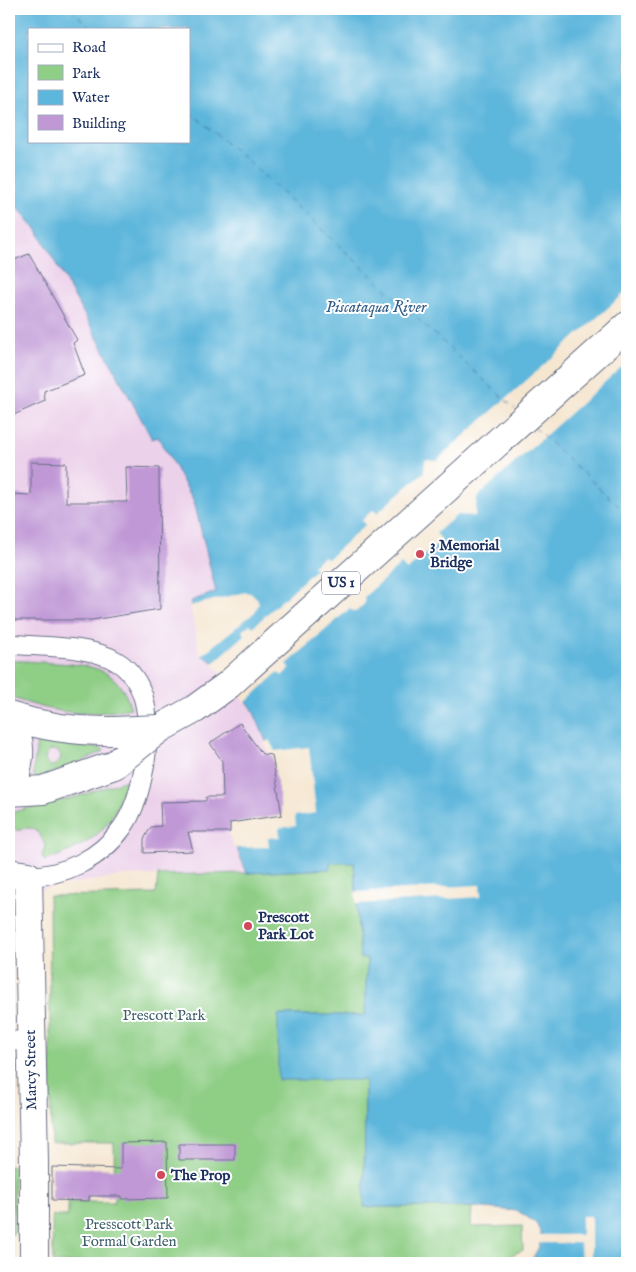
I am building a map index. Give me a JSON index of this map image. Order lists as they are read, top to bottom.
{
  "streets": {
    "main road": ["US 1", "Marcy Street"]
  },
  "water": ["Piscataqua River"],
  "parks": ["Prescott Park", "Presscott Park Formal Garden"],
  "places": ["3 Memorial Bridge", "Prescott Park Lot", "The Prop"],
  "legend": [
    "Road",
    "Park",
    "Water",
    "Building"
  ]
}
